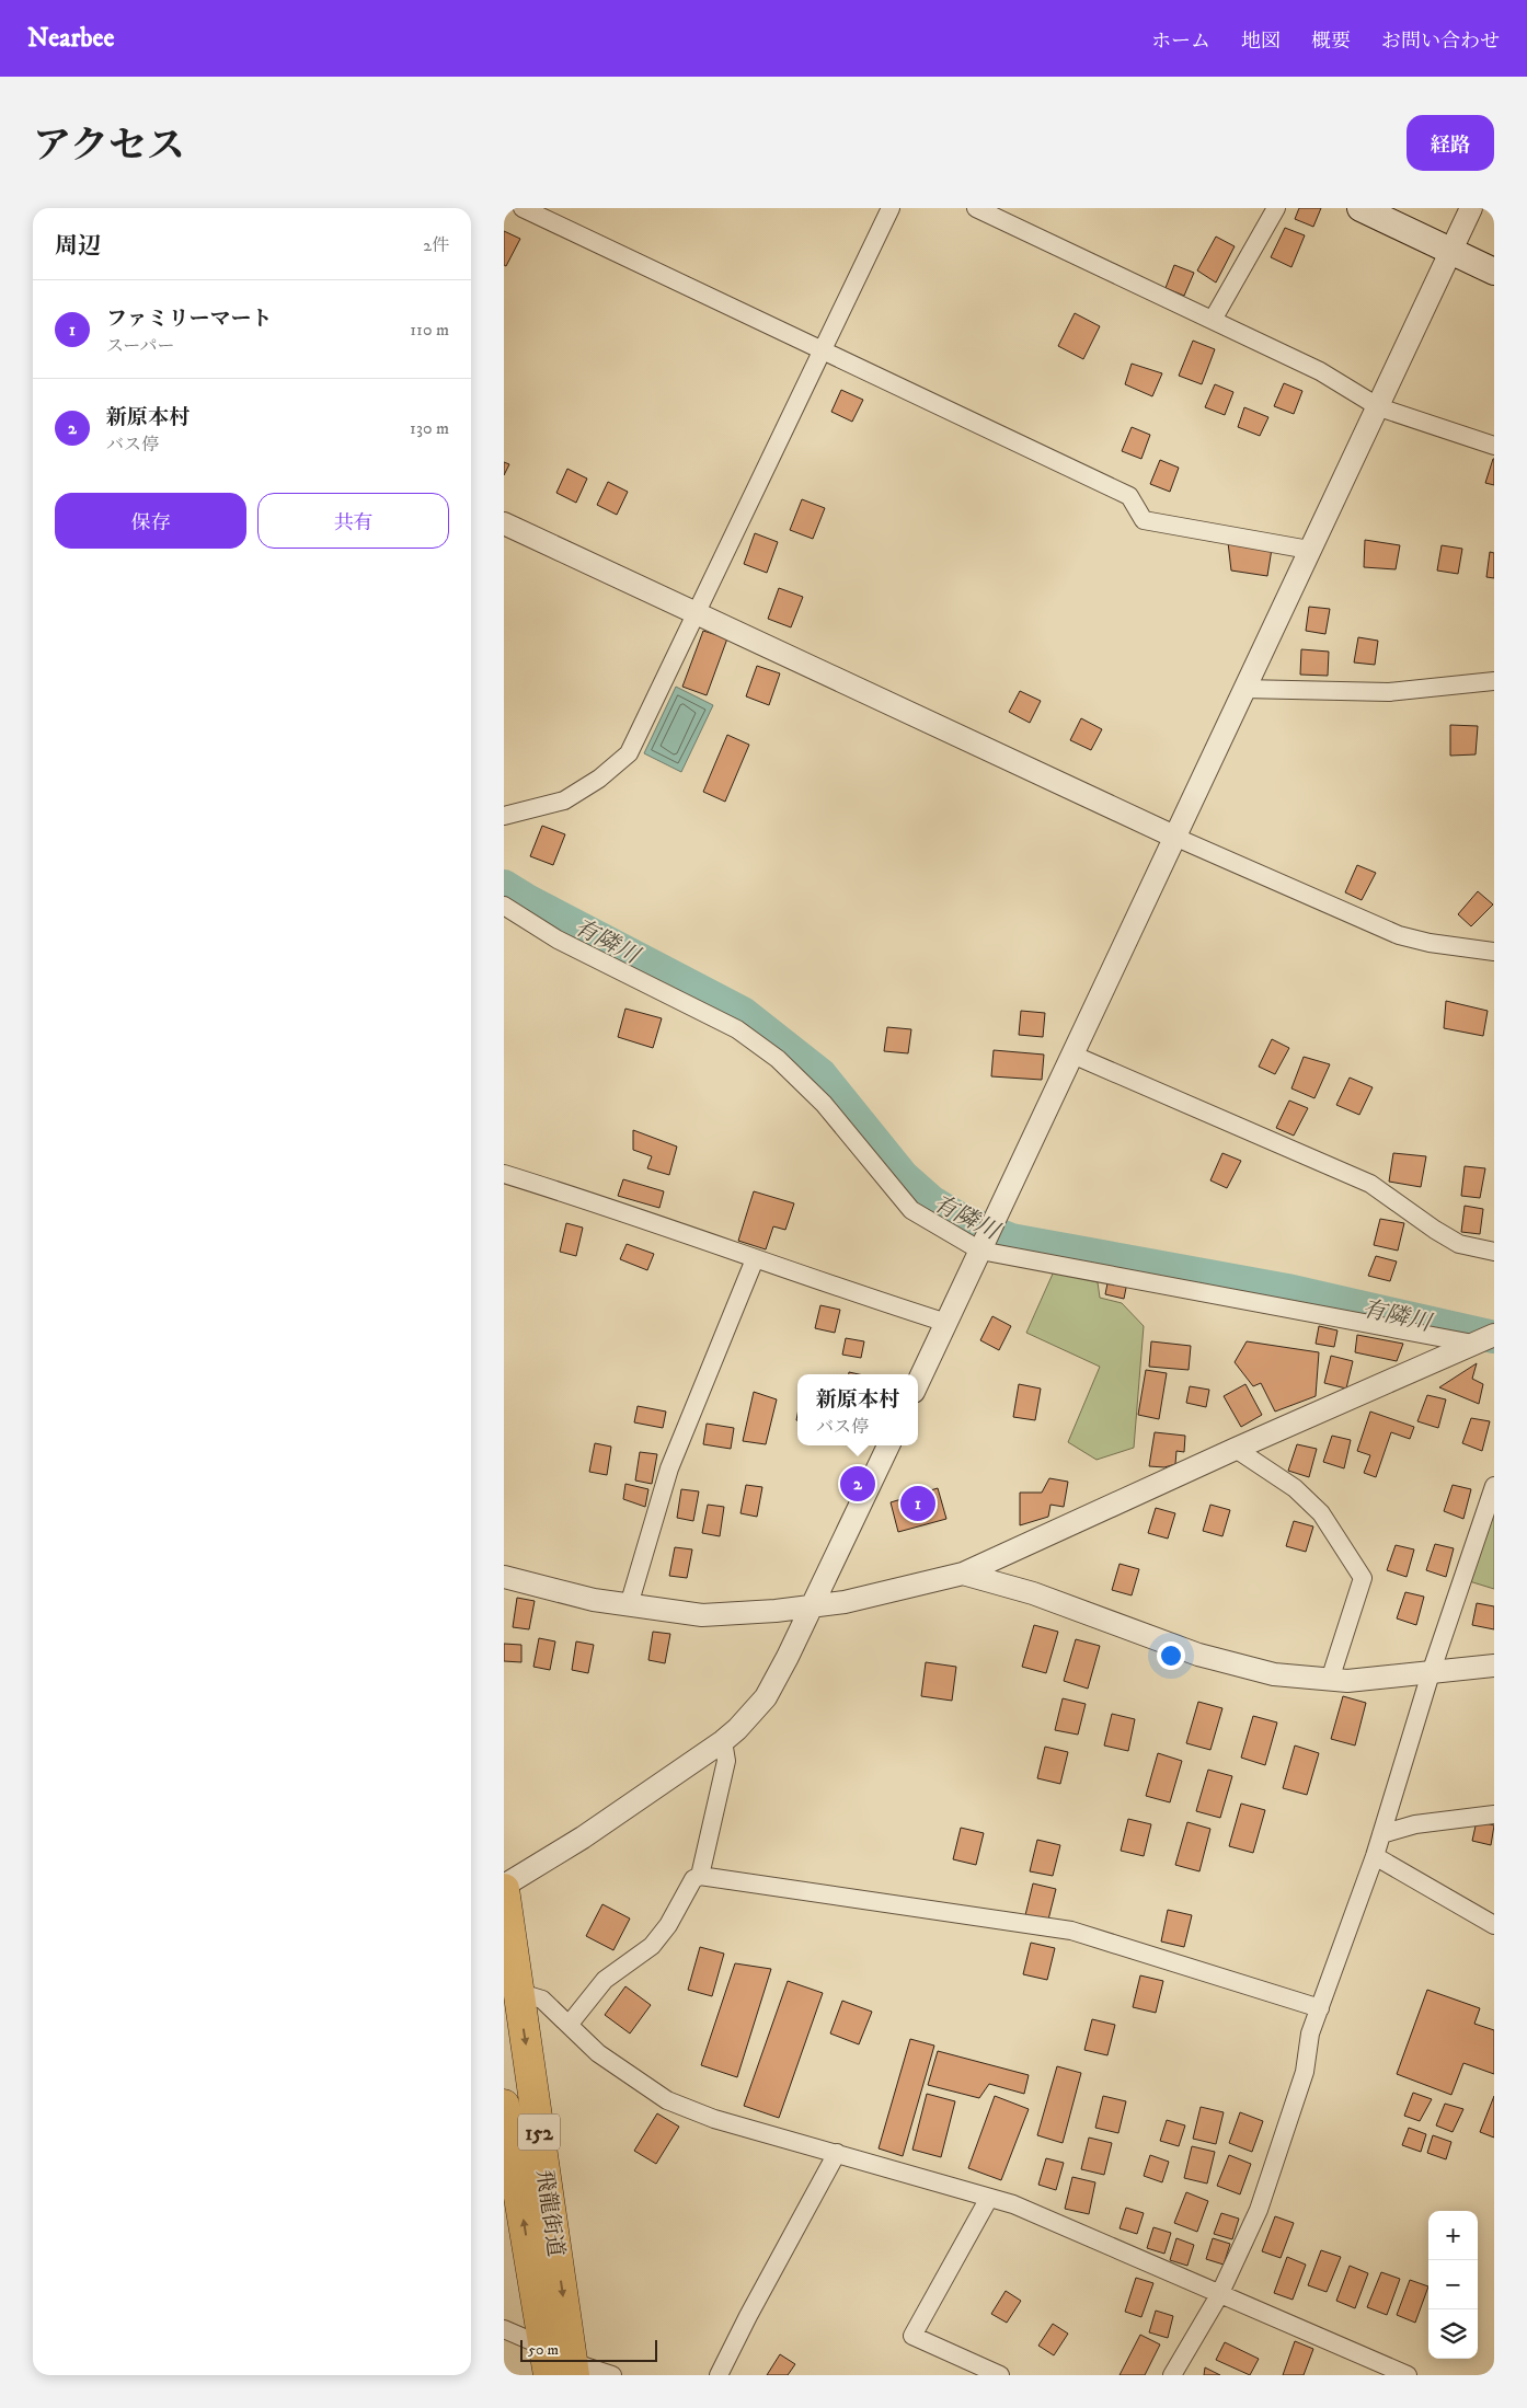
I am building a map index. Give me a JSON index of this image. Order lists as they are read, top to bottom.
{
  "streets": {
    "highway": ["152", "飛龍街道"]
  },
  "water": ["有隣川"],
  "scale_bar": "50 m",
  "page": {
    "header": "Nearbee",
    "nav": [
      "ホーム",
      "地図",
      "概要",
      "お問い合わせ"
    ],
    "title": "アクセス",
    "buttons": [
      "経路",
      ["保存", "共有"]
    ],
    "heading": ["周辺", "2件"],
    "list": [
      {
        "mark": "1",
        "name": "ファミリーマート",
        "note": "スーパー",
        "value": "110 m"
      },
      {
        "mark": "2",
        "name": "新原本村",
        "note": "バス停",
        "value": "130 m"
      }
    ],
    "popup": ["新原本村", "バス停"],
    "pins": ["2", "1"],
    "map_buttons": ["+", "−"],
    "scale": "50 m"
  }
}
